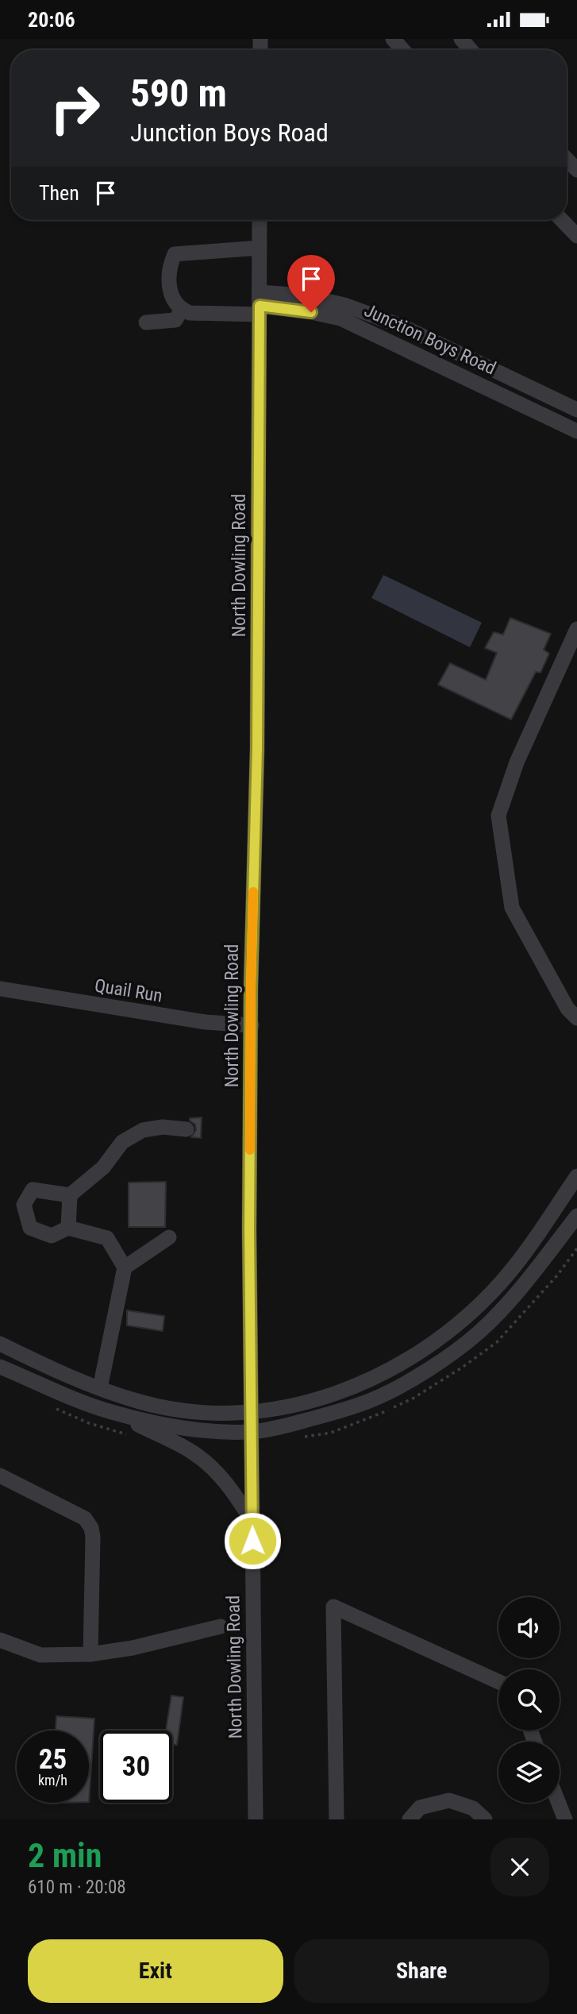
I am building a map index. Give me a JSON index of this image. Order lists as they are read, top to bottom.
{
  "streets": {
    "street": ["Junction Boys Road", "North Dowling Road", "Quail Run"]
  },
  "crossings": [
    ["Junction Boys Road", "North Dowling Road"],
    ["North Dowling Road", "Quail Run"]
  ],
  "page": {
    "status": "20:06",
    "turn": ["590 m", "Junction Boys Road"],
    "then": "Then",
    "speed": "25 km/h",
    "limit": "30",
    "heading": ["2 min", "610 m · 20:08"],
    "buttons": ["Exit", "Share"]
  }
}
